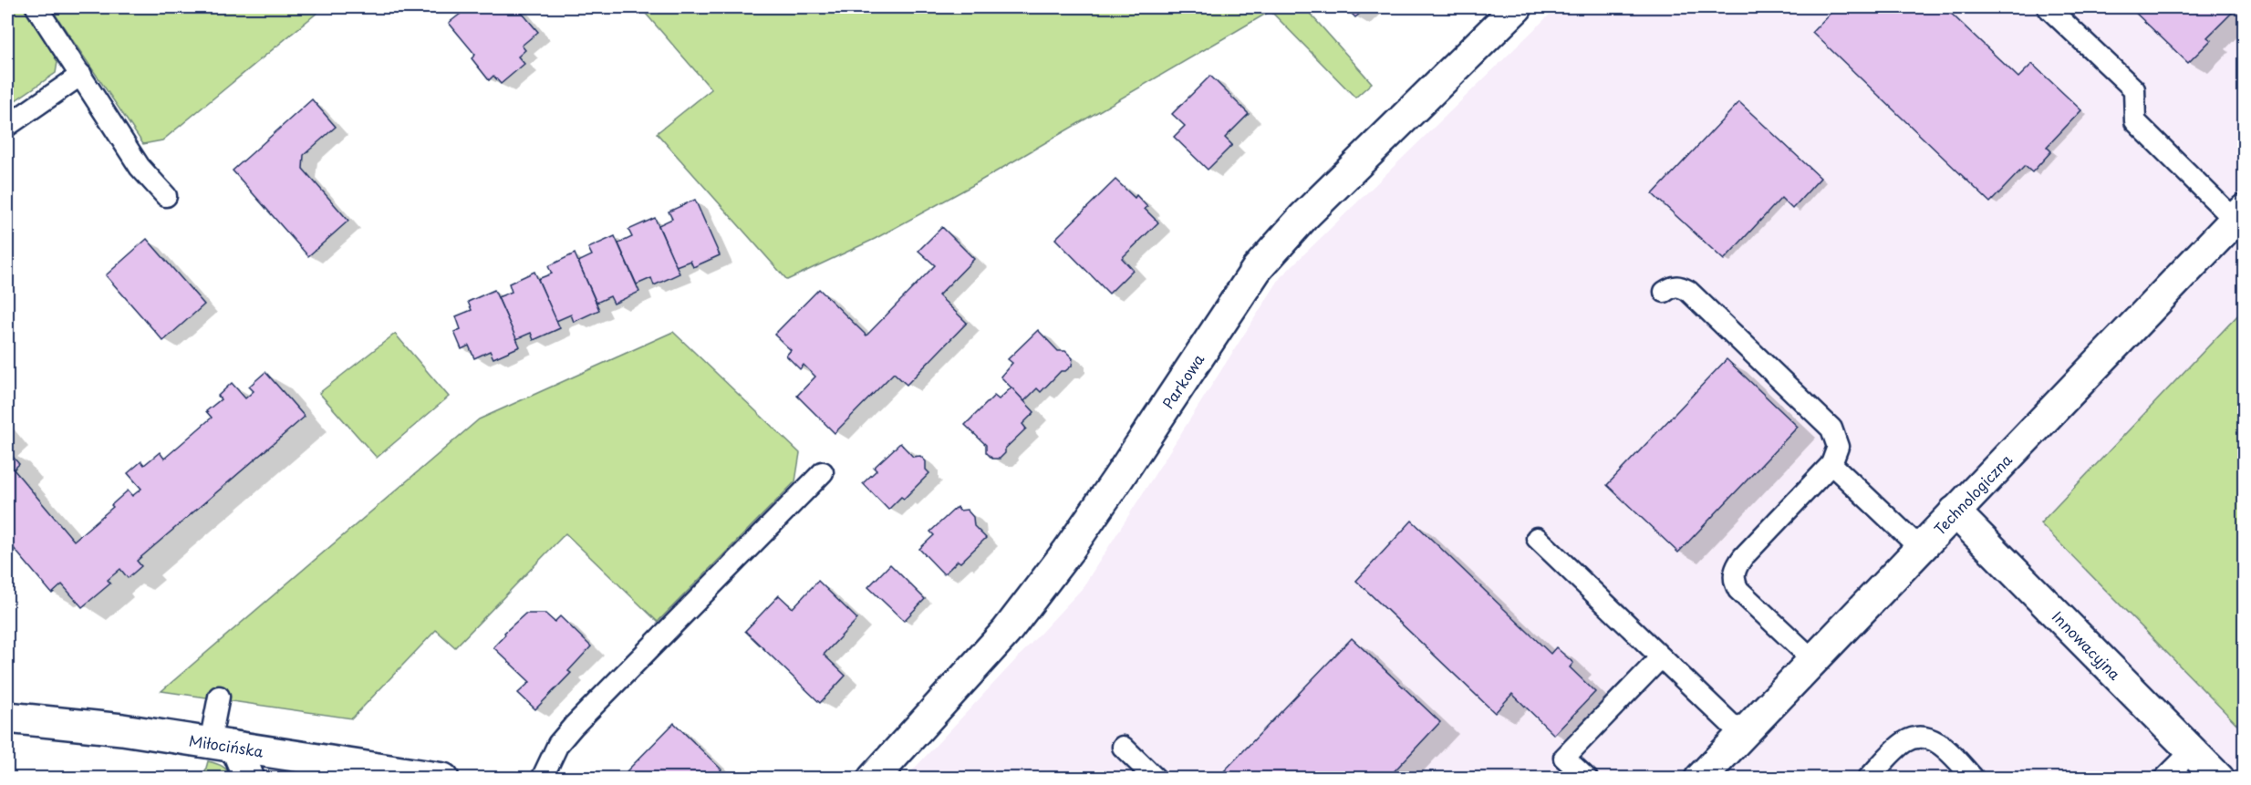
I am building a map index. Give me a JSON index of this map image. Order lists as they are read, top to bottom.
{
  "streets": {
    "street": [
      "Parkowa",
      "Technologiczna",
      "Innowacyjna",
      "Miłocińska"
    ]
  },
  "crossings": [
    ["Technologiczna", "Innowacyjna"]
  ]
}
